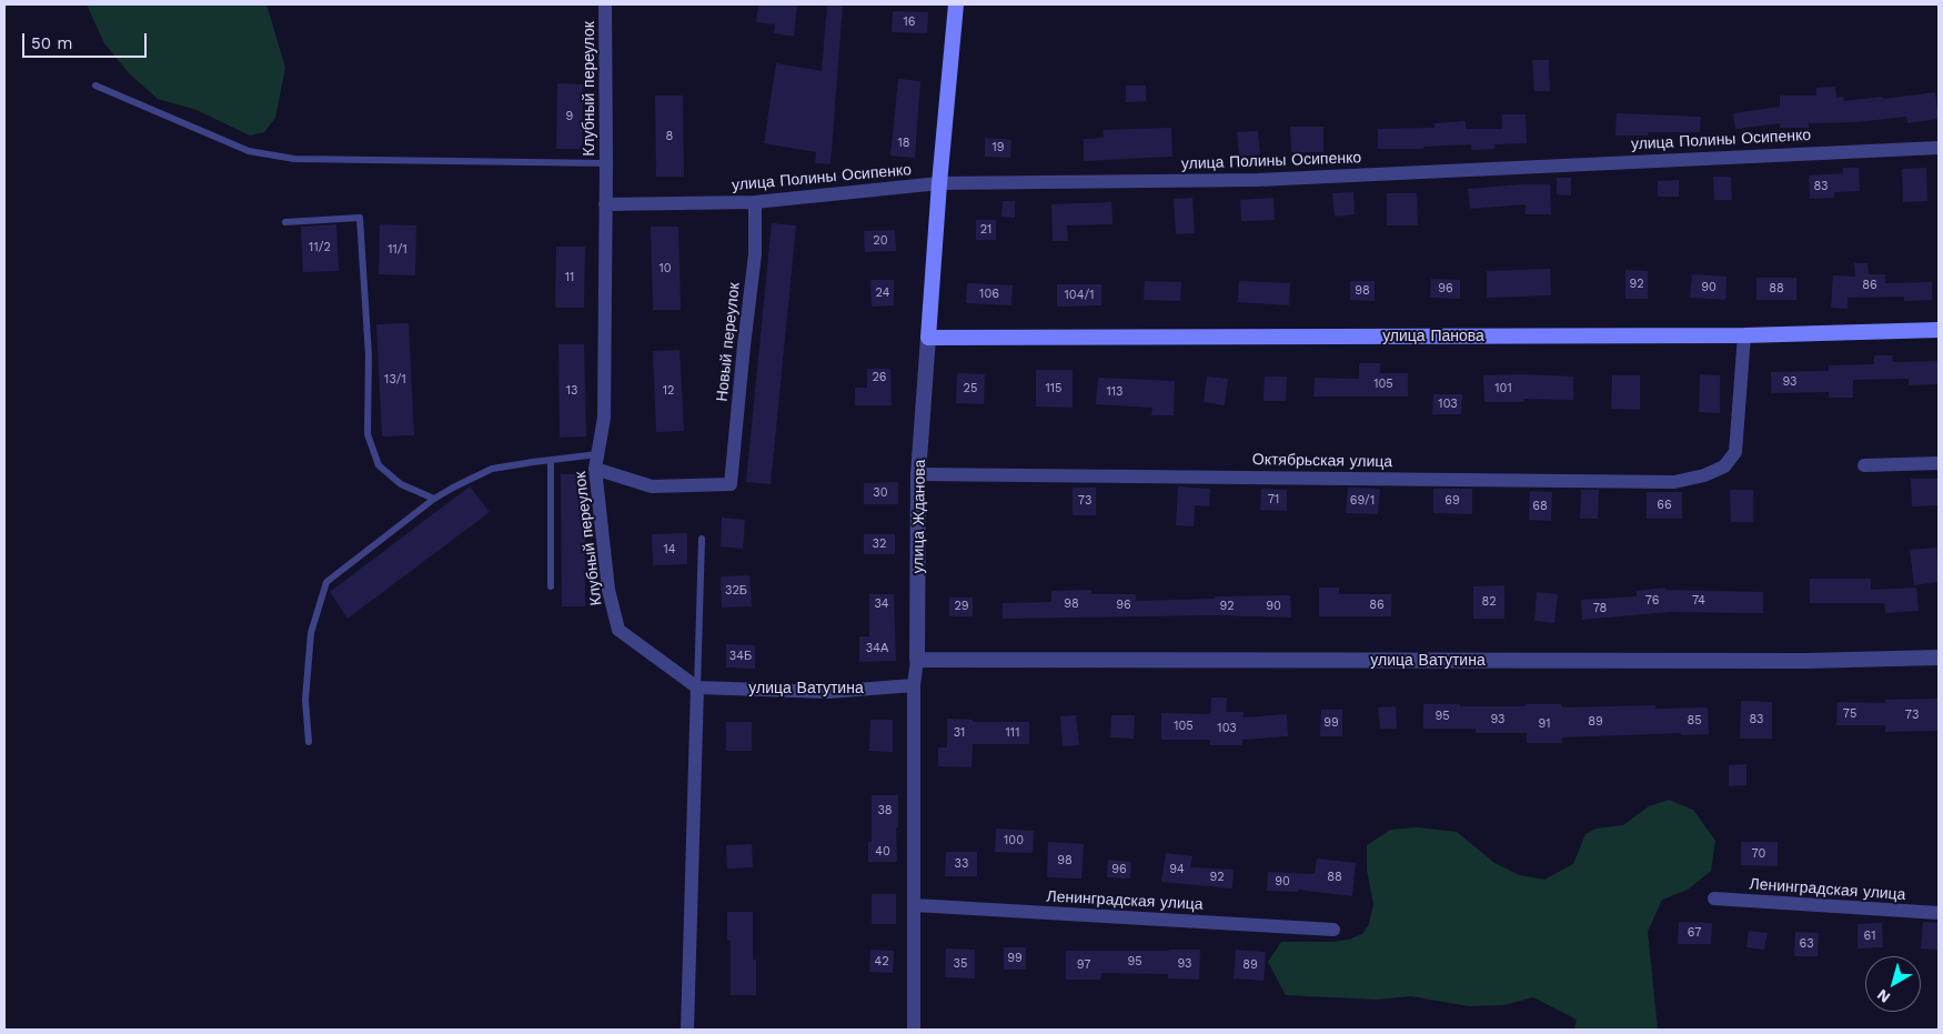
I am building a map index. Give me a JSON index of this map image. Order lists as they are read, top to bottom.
{
  "streets": {
    "main road": ["улица Панова", "улица Жданова"],
    "street": [
      "Клубный переулок",
      "улица Полины Осипенко",
      "Новый переулок",
      "Октябрьская улица",
      "улица Ватутина",
      "Ленинградская улица"
    ]
  },
  "crossings": [
    ["Клубный переулок", "улица Полины Осипенко"],
    ["Клубный переулок", "Новый переулок"],
    ["Клубный переулок", "улица Ватутина"],
    ["улица Полины Осипенко", "Новый переулок"],
    ["улица Полины Осипенко", "улица Жданова"],
    ["улица Панова", "Октябрьская улица"],
    ["улица Панова", "улица Жданова"],
    ["Октябрьская улица", "улица Жданова"],
    ["улица Жданова", "улица Ватутина"],
    ["улица Жданова", "Ленинградская улица"]
  ],
  "house_numbers": [
    "16",
    "9",
    "8",
    "18",
    "19",
    "83",
    "21",
    "20",
    "11/2",
    "11/1",
    "10",
    "11",
    "92",
    "86",
    "90",
    "96",
    "88",
    "98",
    "24",
    "106",
    "104/1",
    "26",
    "13/1",
    "93",
    "105",
    "25",
    "115",
    "101",
    "13",
    "12",
    "113",
    "103",
    "30",
    "71",
    "73",
    "69/1",
    "69",
    "66",
    "68",
    "32",
    "14",
    "32Б",
    "76",
    "74",
    "82",
    "34",
    "98",
    "96",
    "86",
    "29",
    "92",
    "90",
    "78",
    "34А",
    "34Б",
    "75",
    "73",
    "95",
    "93",
    "83",
    "85",
    "89",
    "99",
    "91",
    "105",
    "103",
    "31",
    "111",
    "38",
    "100",
    "40",
    "70",
    "98",
    "33",
    "96",
    "94",
    "92",
    "88",
    "90",
    "67",
    "61",
    "63",
    "99",
    "42",
    "95",
    "35",
    "93",
    "97",
    "89"
  ],
  "scale_bar": "50 m",
  "north": "bottom left"
}
